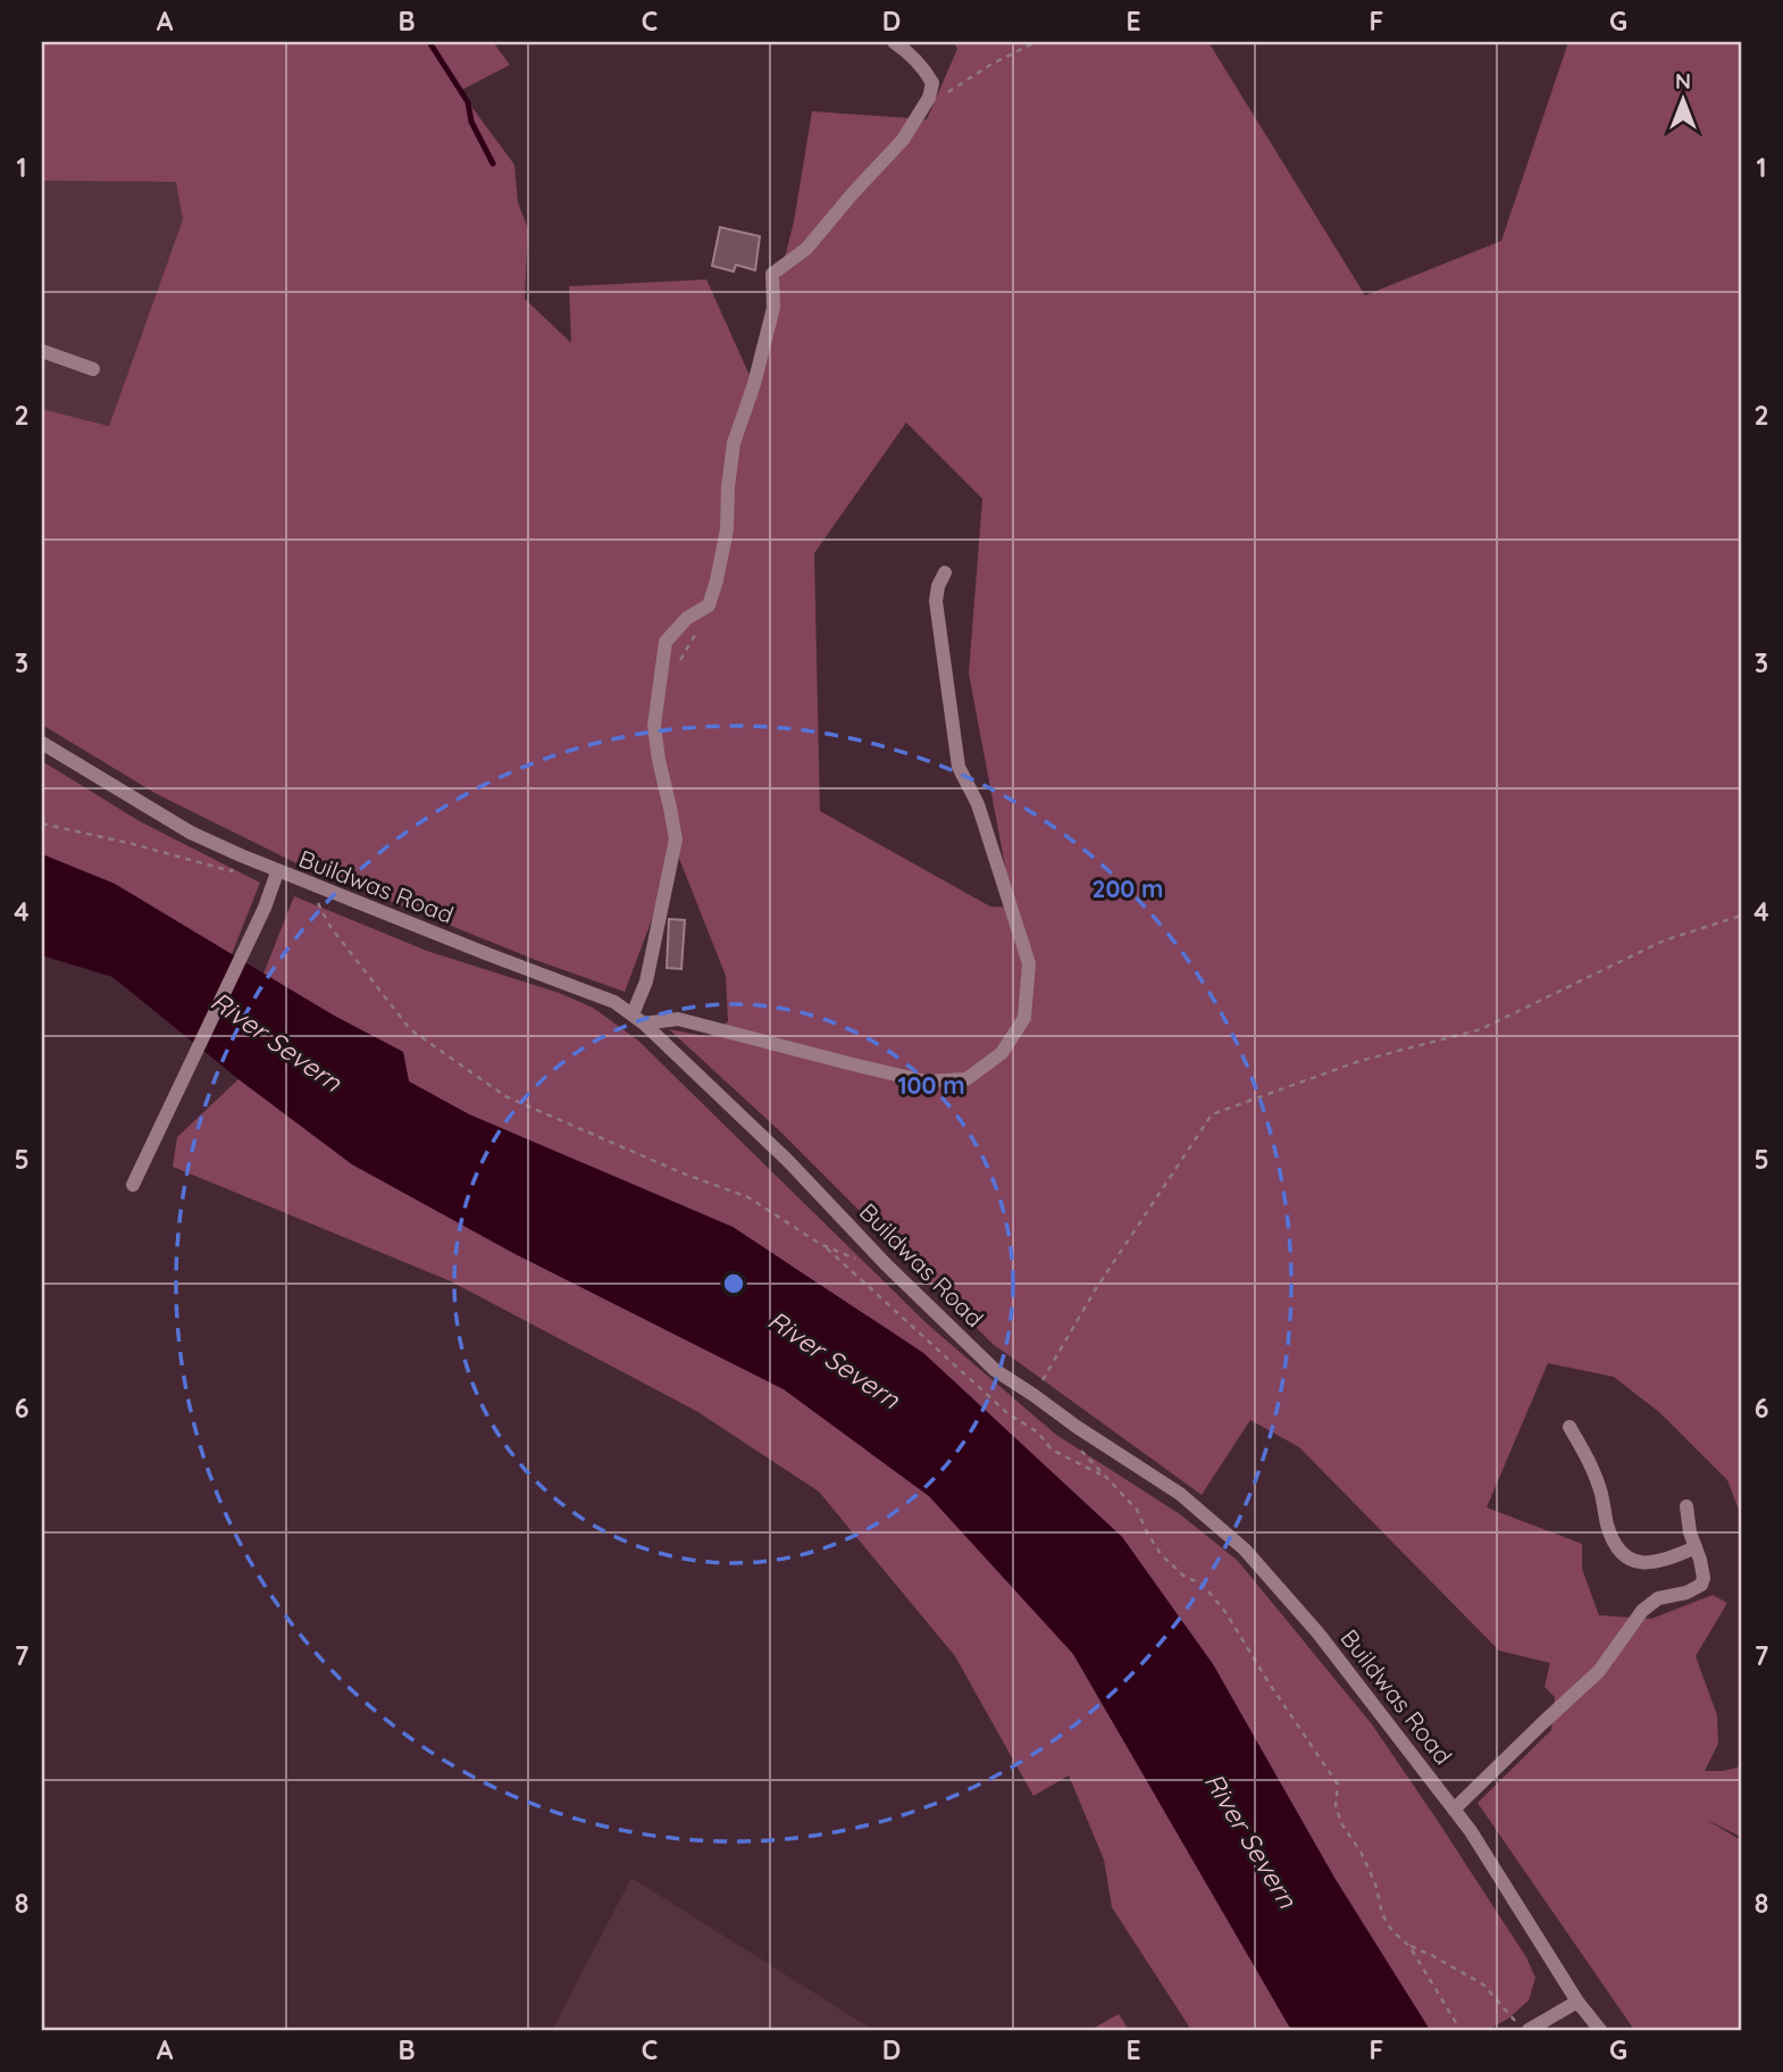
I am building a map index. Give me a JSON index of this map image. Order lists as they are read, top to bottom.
{
  "streets": {
    "street": ["Buildwas Road"]
  },
  "water": ["River Severn"],
  "north": "top",
  "grid": {
    "columns": [
      "A",
      "B",
      "C",
      "D",
      "E",
      "F",
      "G"
    ],
    "rows": [
      "1",
      "2",
      "3",
      "4",
      "5",
      "6",
      "7",
      "8"
    ]
  },
  "rings": ["200 m", "100 m"]
}
